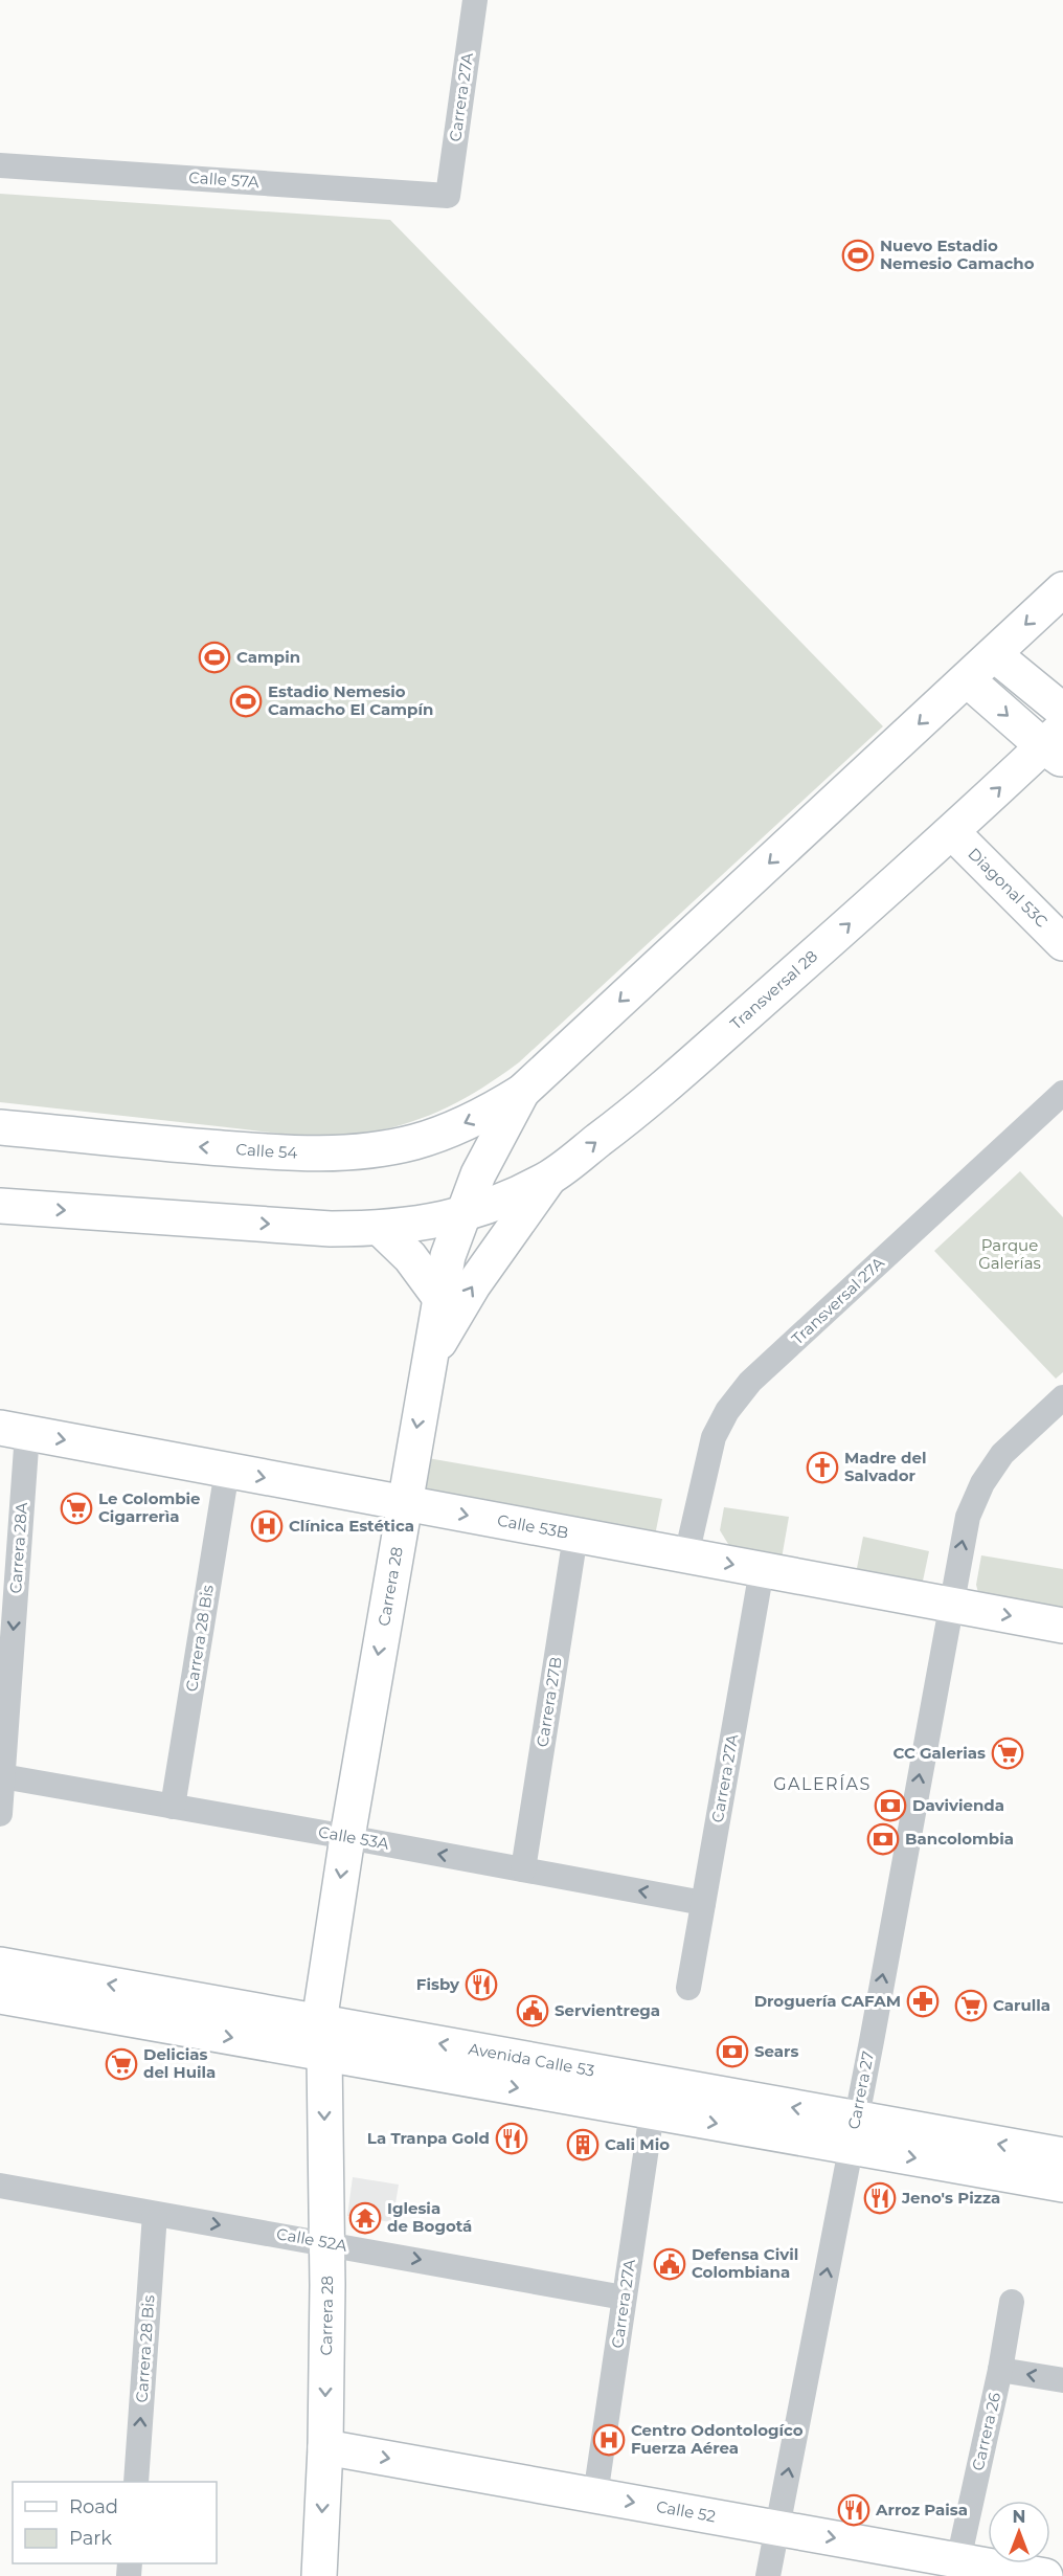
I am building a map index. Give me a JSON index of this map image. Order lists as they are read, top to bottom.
{
  "streets": {
    "main road": [
      "Diagonal 53C",
      "Transversal 28",
      "Calle 54",
      "Calle 53B",
      "Carrera 28",
      "Avenida Calle 53",
      "Calle 52"
    ],
    "street": [
      "Carrera 27A",
      "Calle 57A",
      "Transversal 27A",
      "Carrera 28A",
      "Carrera 28 Bis",
      "Carrera 27B",
      "Calle 53A",
      "Carrera 27",
      "Calle 52A",
      "Carrera 26"
    ]
  },
  "crossings": [
    ["Carrera 27A", "Calle 57A"],
    ["Carrera 27A", "Calle 53B"],
    ["Carrera 27A", "Calle 53A"],
    ["Carrera 27A", "Avenida Calle 53"],
    ["Carrera 27A", "Calle 52A"],
    ["Carrera 27A", "Calle 52"],
    ["Diagonal 53C", "Transversal 28"],
    ["Transversal 28", "Carrera 28"],
    ["Calle 54", "Carrera 28"],
    ["Transversal 27A", "Calle 53B"],
    ["Calle 53B", "Carrera 28A"],
    ["Calle 53B", "Carrera 28"],
    ["Calle 53B", "Carrera 28 Bis"],
    ["Calle 53B", "Carrera 27B"],
    ["Calle 53B", "Carrera 27"],
    ["Carrera 28A", "Calle 53A"],
    ["Carrera 28", "Calle 53A"],
    ["Carrera 28", "Avenida Calle 53"],
    ["Carrera 28", "Calle 52A"],
    ["Carrera 28", "Calle 52"],
    ["Carrera 28 Bis", "Calle 53A"],
    ["Carrera 28 Bis", "Calle 52A"],
    ["Carrera 27B", "Calle 53A"],
    ["Avenida Calle 53", "Carrera 27"],
    ["Carrera 27", "Calle 52"],
    ["Carrera 26", "Calle 52"]
  ],
  "one_way": [
    "Carrera 28A",
    "Carrera 28",
    "Carrera 28 Bis",
    "Calle 53A",
    "Carrera 27",
    "Calle 52A",
    "Calle 52"
  ],
  "districts": ["GALERÍAS"],
  "parks": ["Parque Galerías"],
  "places": {
    "sports": ["Nuevo Estadio Nemesio Camacho", "Campin", "Estadio Nemesio Camacho El Campín"],
    "church": ["Madre del Salvador"],
    "supermarket": [
      "Le Colombie Cigarrerìa",
      "CC Galerias",
      "Carulla",
      "Delicias del Huila"
    ],
    "hospital": ["Clínica Estética", "Centro Odontologíco Fuerza Aérea"],
    "bank": ["Davivienda", "Bancolombia", "Sears"],
    "restaurant": [
      "Fisby",
      "La Tranpa Gold",
      "Jeno's Pizza",
      "Arroz Paisa"
    ],
    "pharmacy": ["Droguería CAFAM"],
    "public building": ["Servientrega", "Defensa Civil Colombiana"],
    "building": ["Cali Mio"],
    "temple": ["Iglesia de Bogotá"]
  },
  "legend": ["Road", "Park"],
  "north": "top"
}
